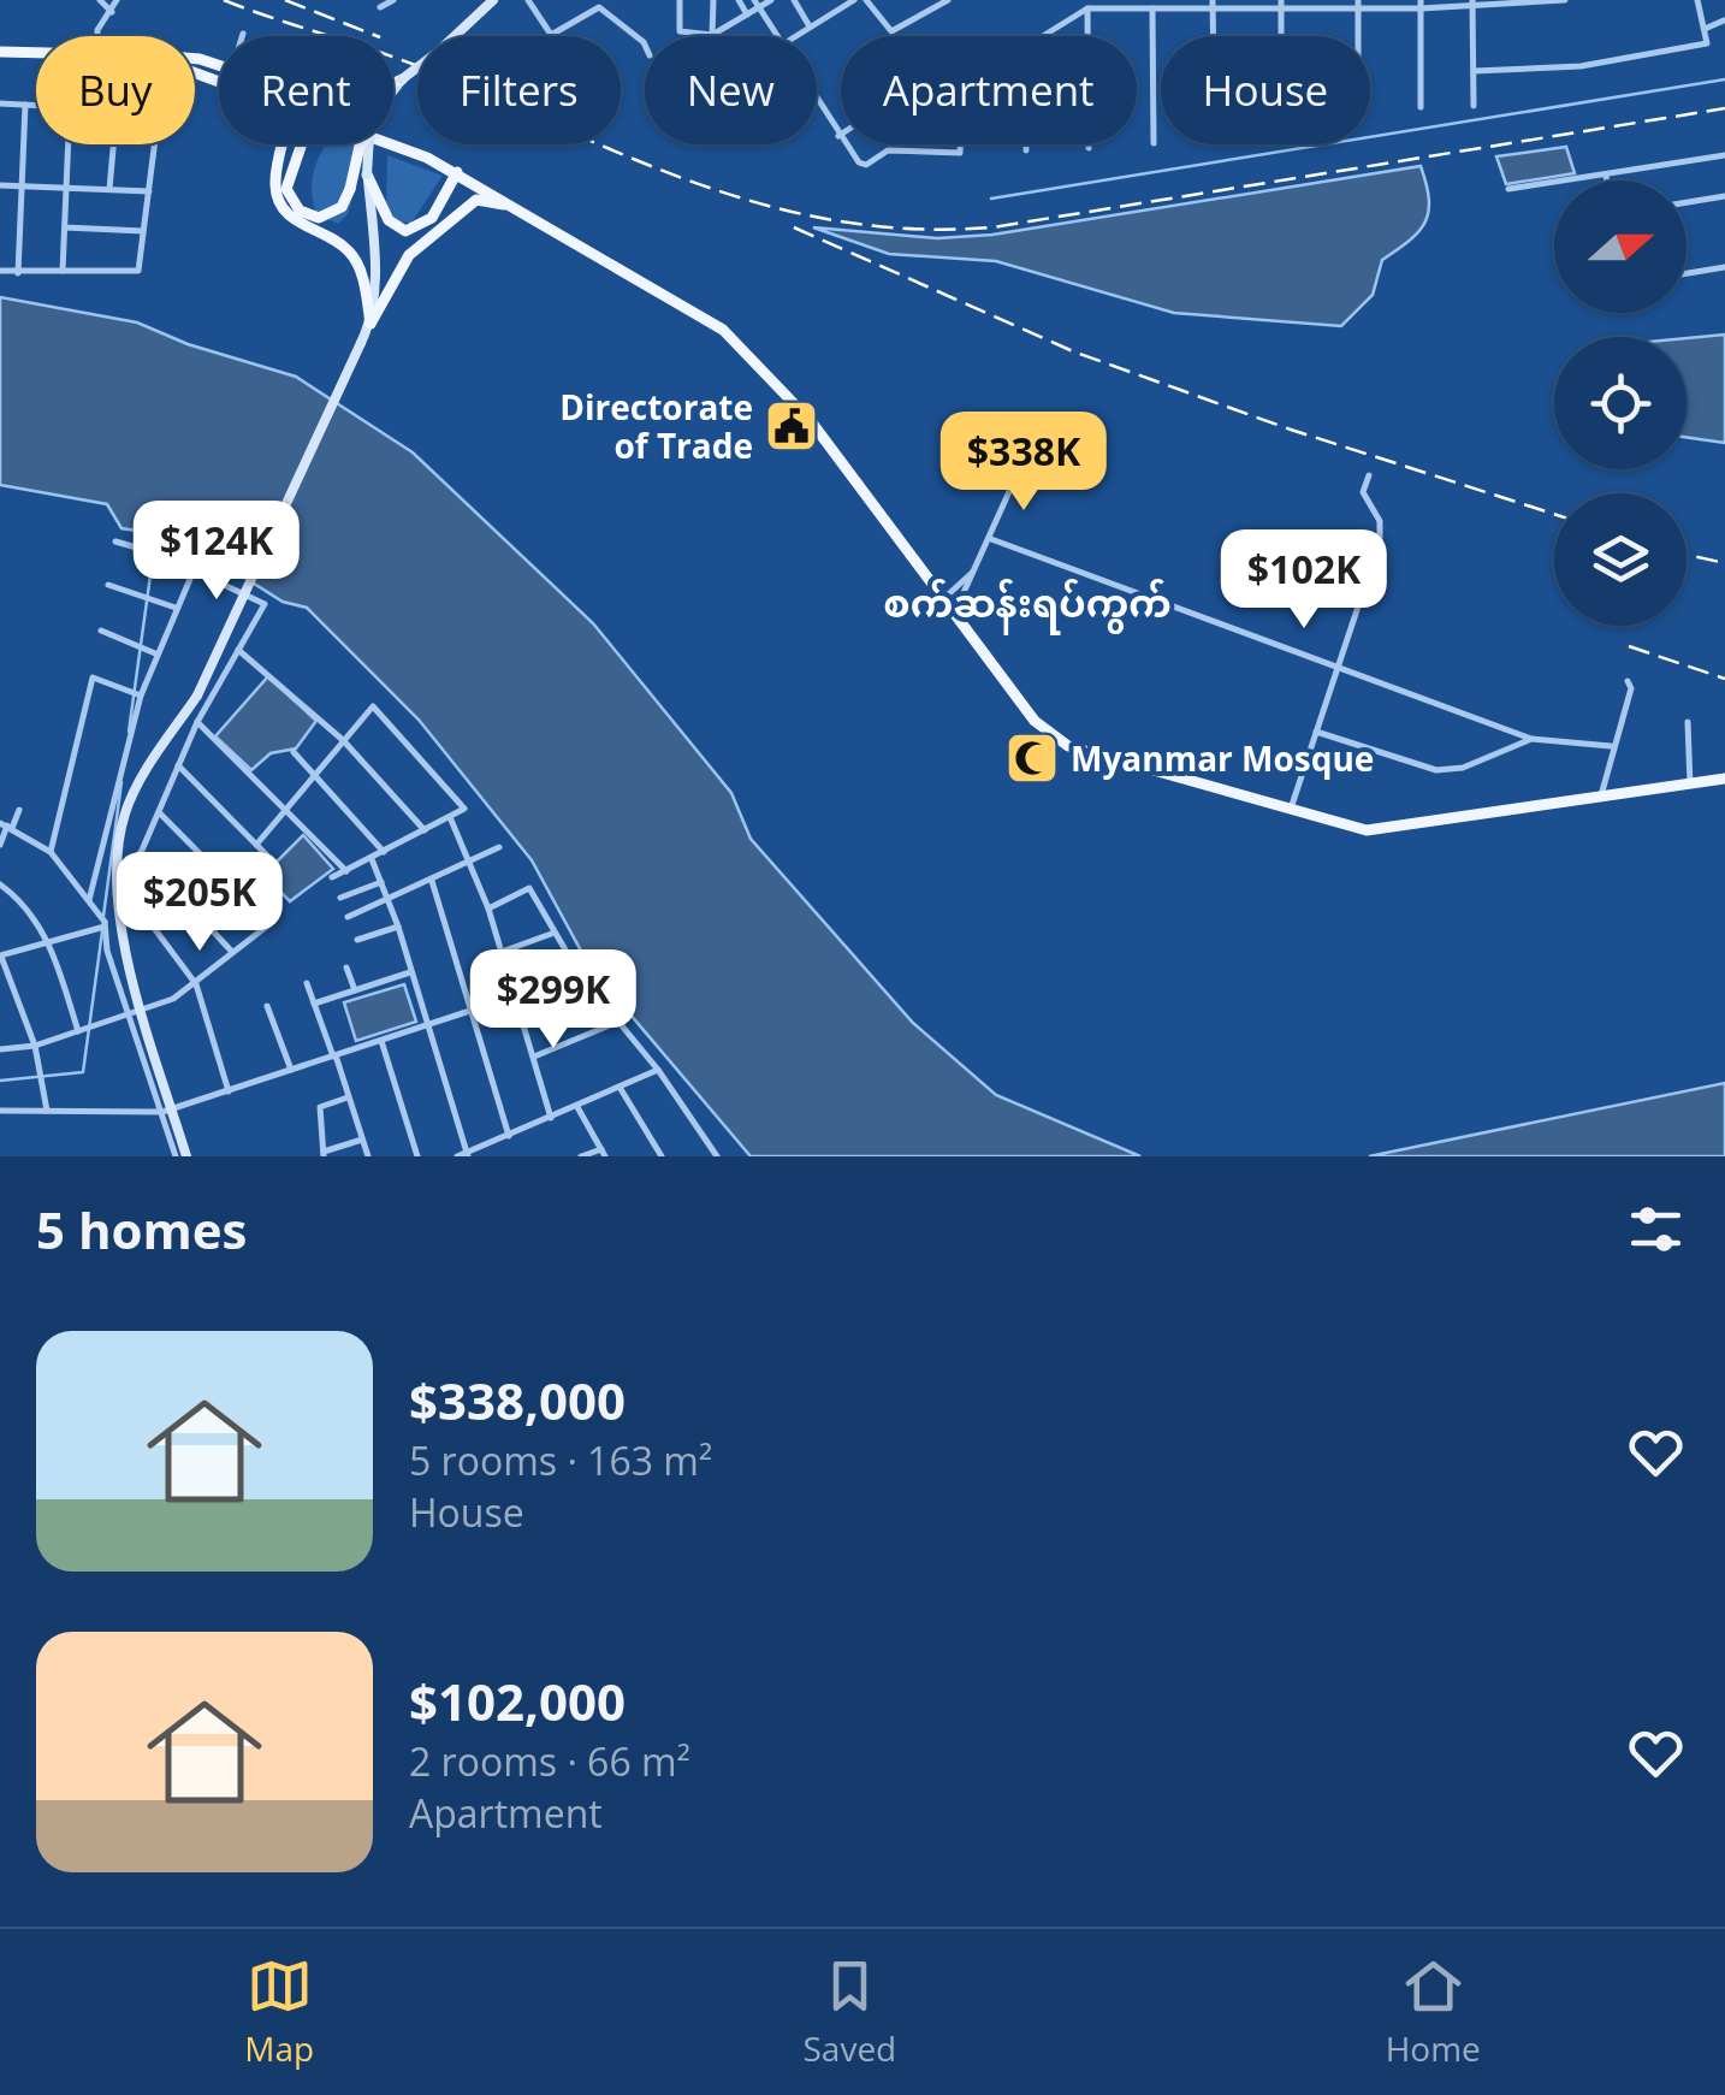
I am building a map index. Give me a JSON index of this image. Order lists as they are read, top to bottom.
{
  "districts": ["စက်ဆန်းရပ်ကွက်"],
  "places": {
    "public building": ["Directorate of Trade"],
    "mosque": ["Myanmar Mosque"]
  },
  "north": "right",
  "page": {
    "chip": [
      "Buy",
      "Rent",
      "Filters",
      "New",
      "Apartment",
      "House"
    ],
    "price": [
      "$338K",
      "$124K",
      "$102K",
      "$205K",
      "$299K"
    ],
    "heading": "5 homes",
    "list": [
      {
        "name": "$338,000",
        "note": "5 rooms · 163 m² · House"
      },
      {
        "name": "$102,000",
        "note": "2 rooms · 66 m² · Apartment"
      }
    ],
    "tabs": ["Map", "Saved", "Home"]
  }
}
